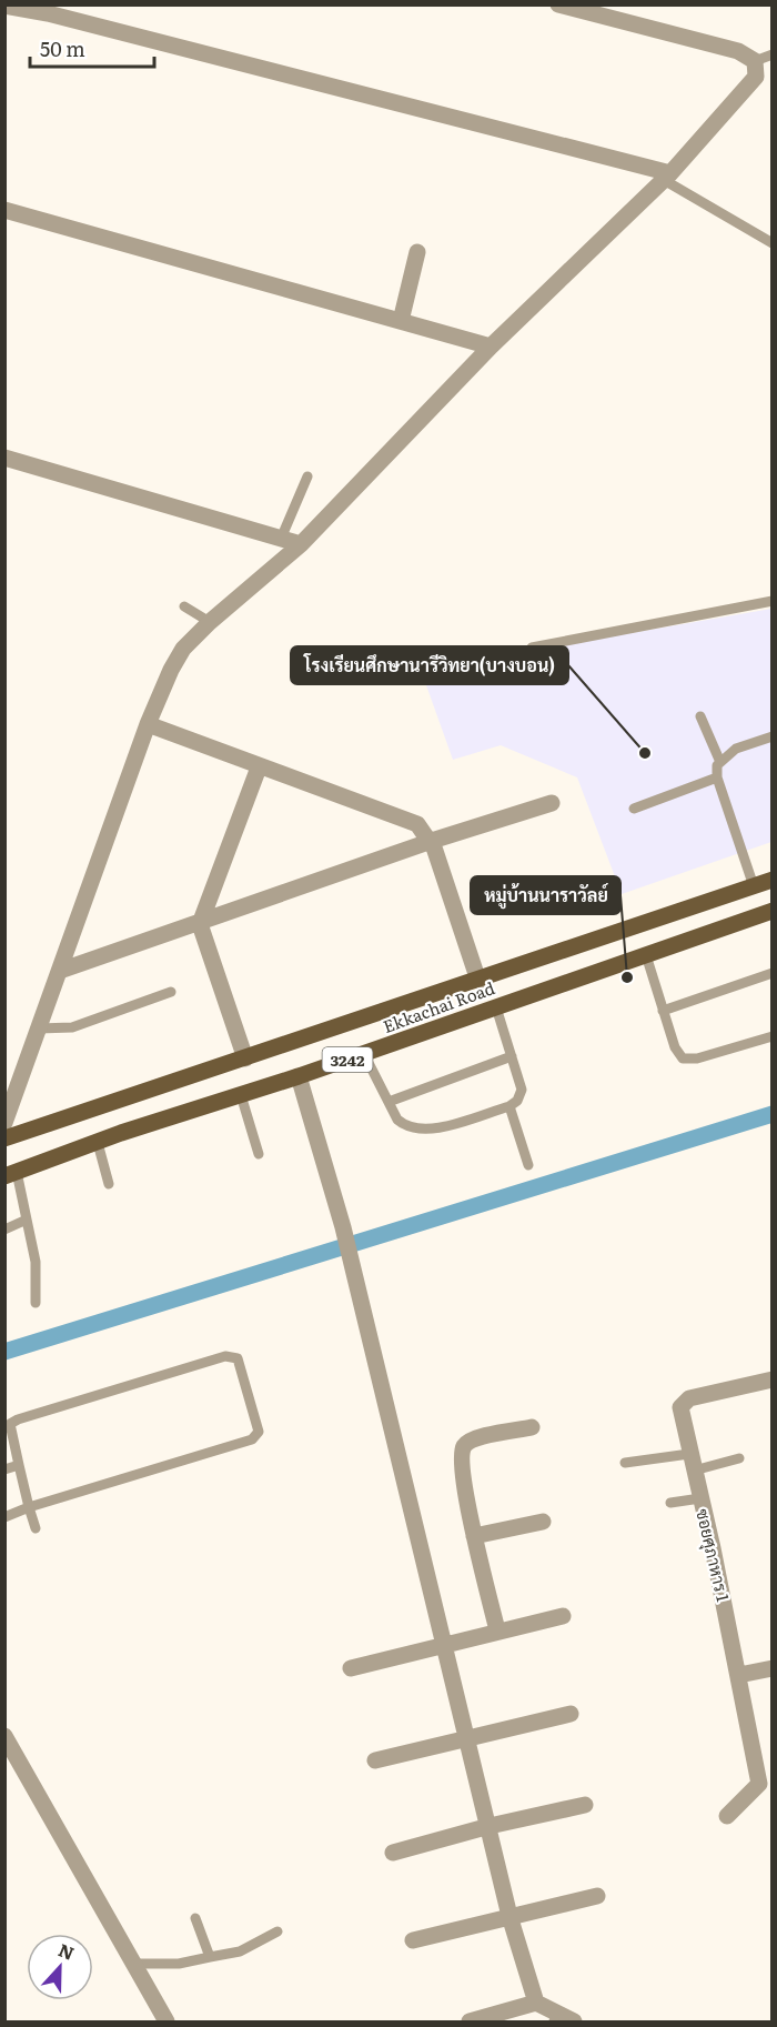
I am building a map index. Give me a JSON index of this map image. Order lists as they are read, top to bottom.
{
  "streets": {
    "main road": ["Ekkachai Road", "3242"],
    "street": ["ซอยศุภาหาร 1"]
  },
  "places": ["โรงเรียนศึกษานารีวิทยา(บางบอน)", "หมู่บ้านนาราวัลย์"],
  "scale_bar": "50 m",
  "north": "top"
}
